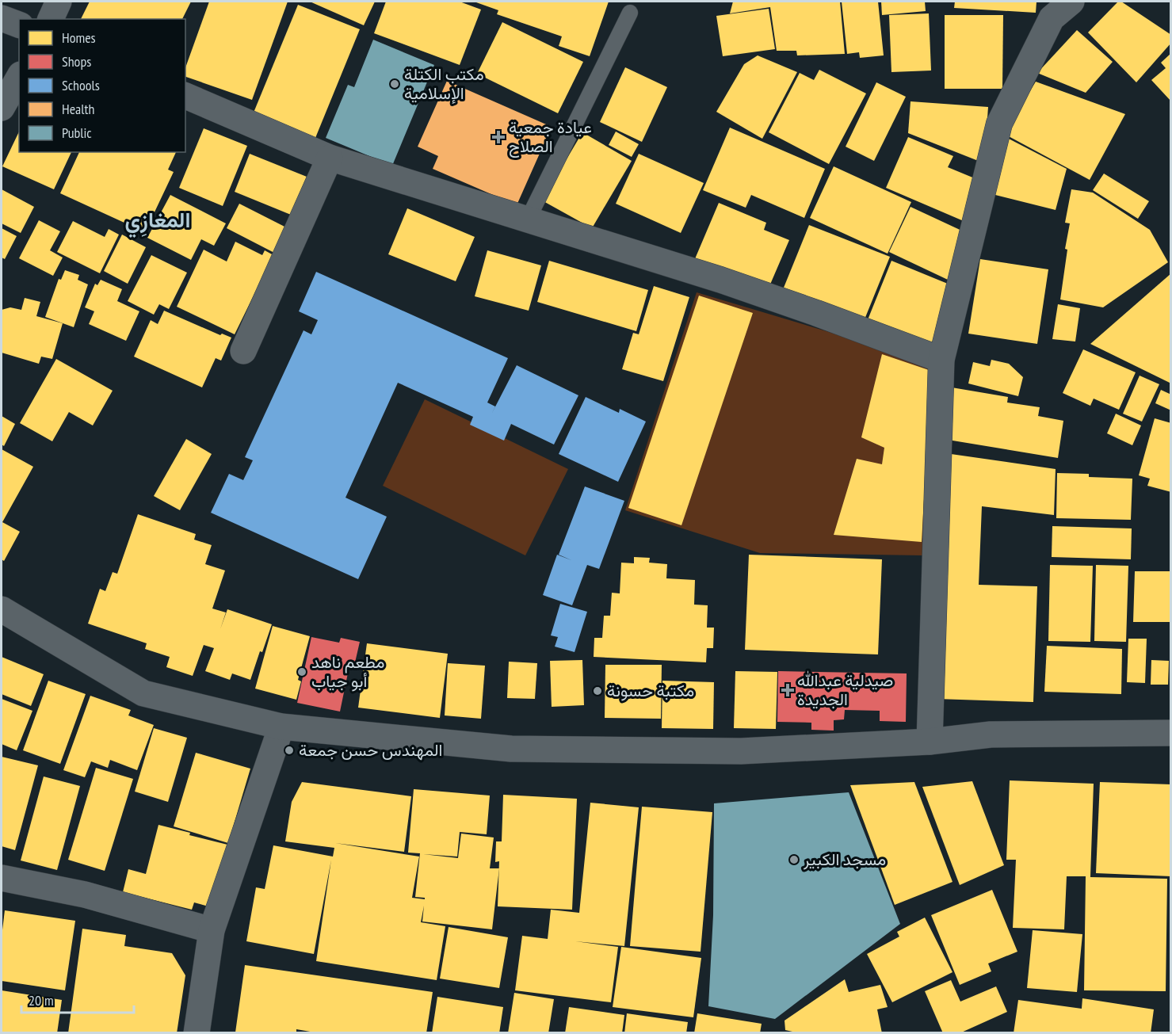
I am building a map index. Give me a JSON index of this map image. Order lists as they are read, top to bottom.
{
  "districts": ["المغازِي"],
  "places": {
    "other": [
      "مكتب الكتلة الإسلامية",
      "مطعم ناهد أبو جياب",
      "مكتبة حسونة",
      "المهندس حسن جمعة",
      "مسجد الكبير"
    ],
    "health": ["عيادة جمعية الصلاح", "صيدلية عبدالله الجديدة"]
  },
  "legend": [
    "Homes",
    "Shops",
    "Schools",
    "Health",
    "Public"
  ],
  "scale_bar": "20 m"
}
